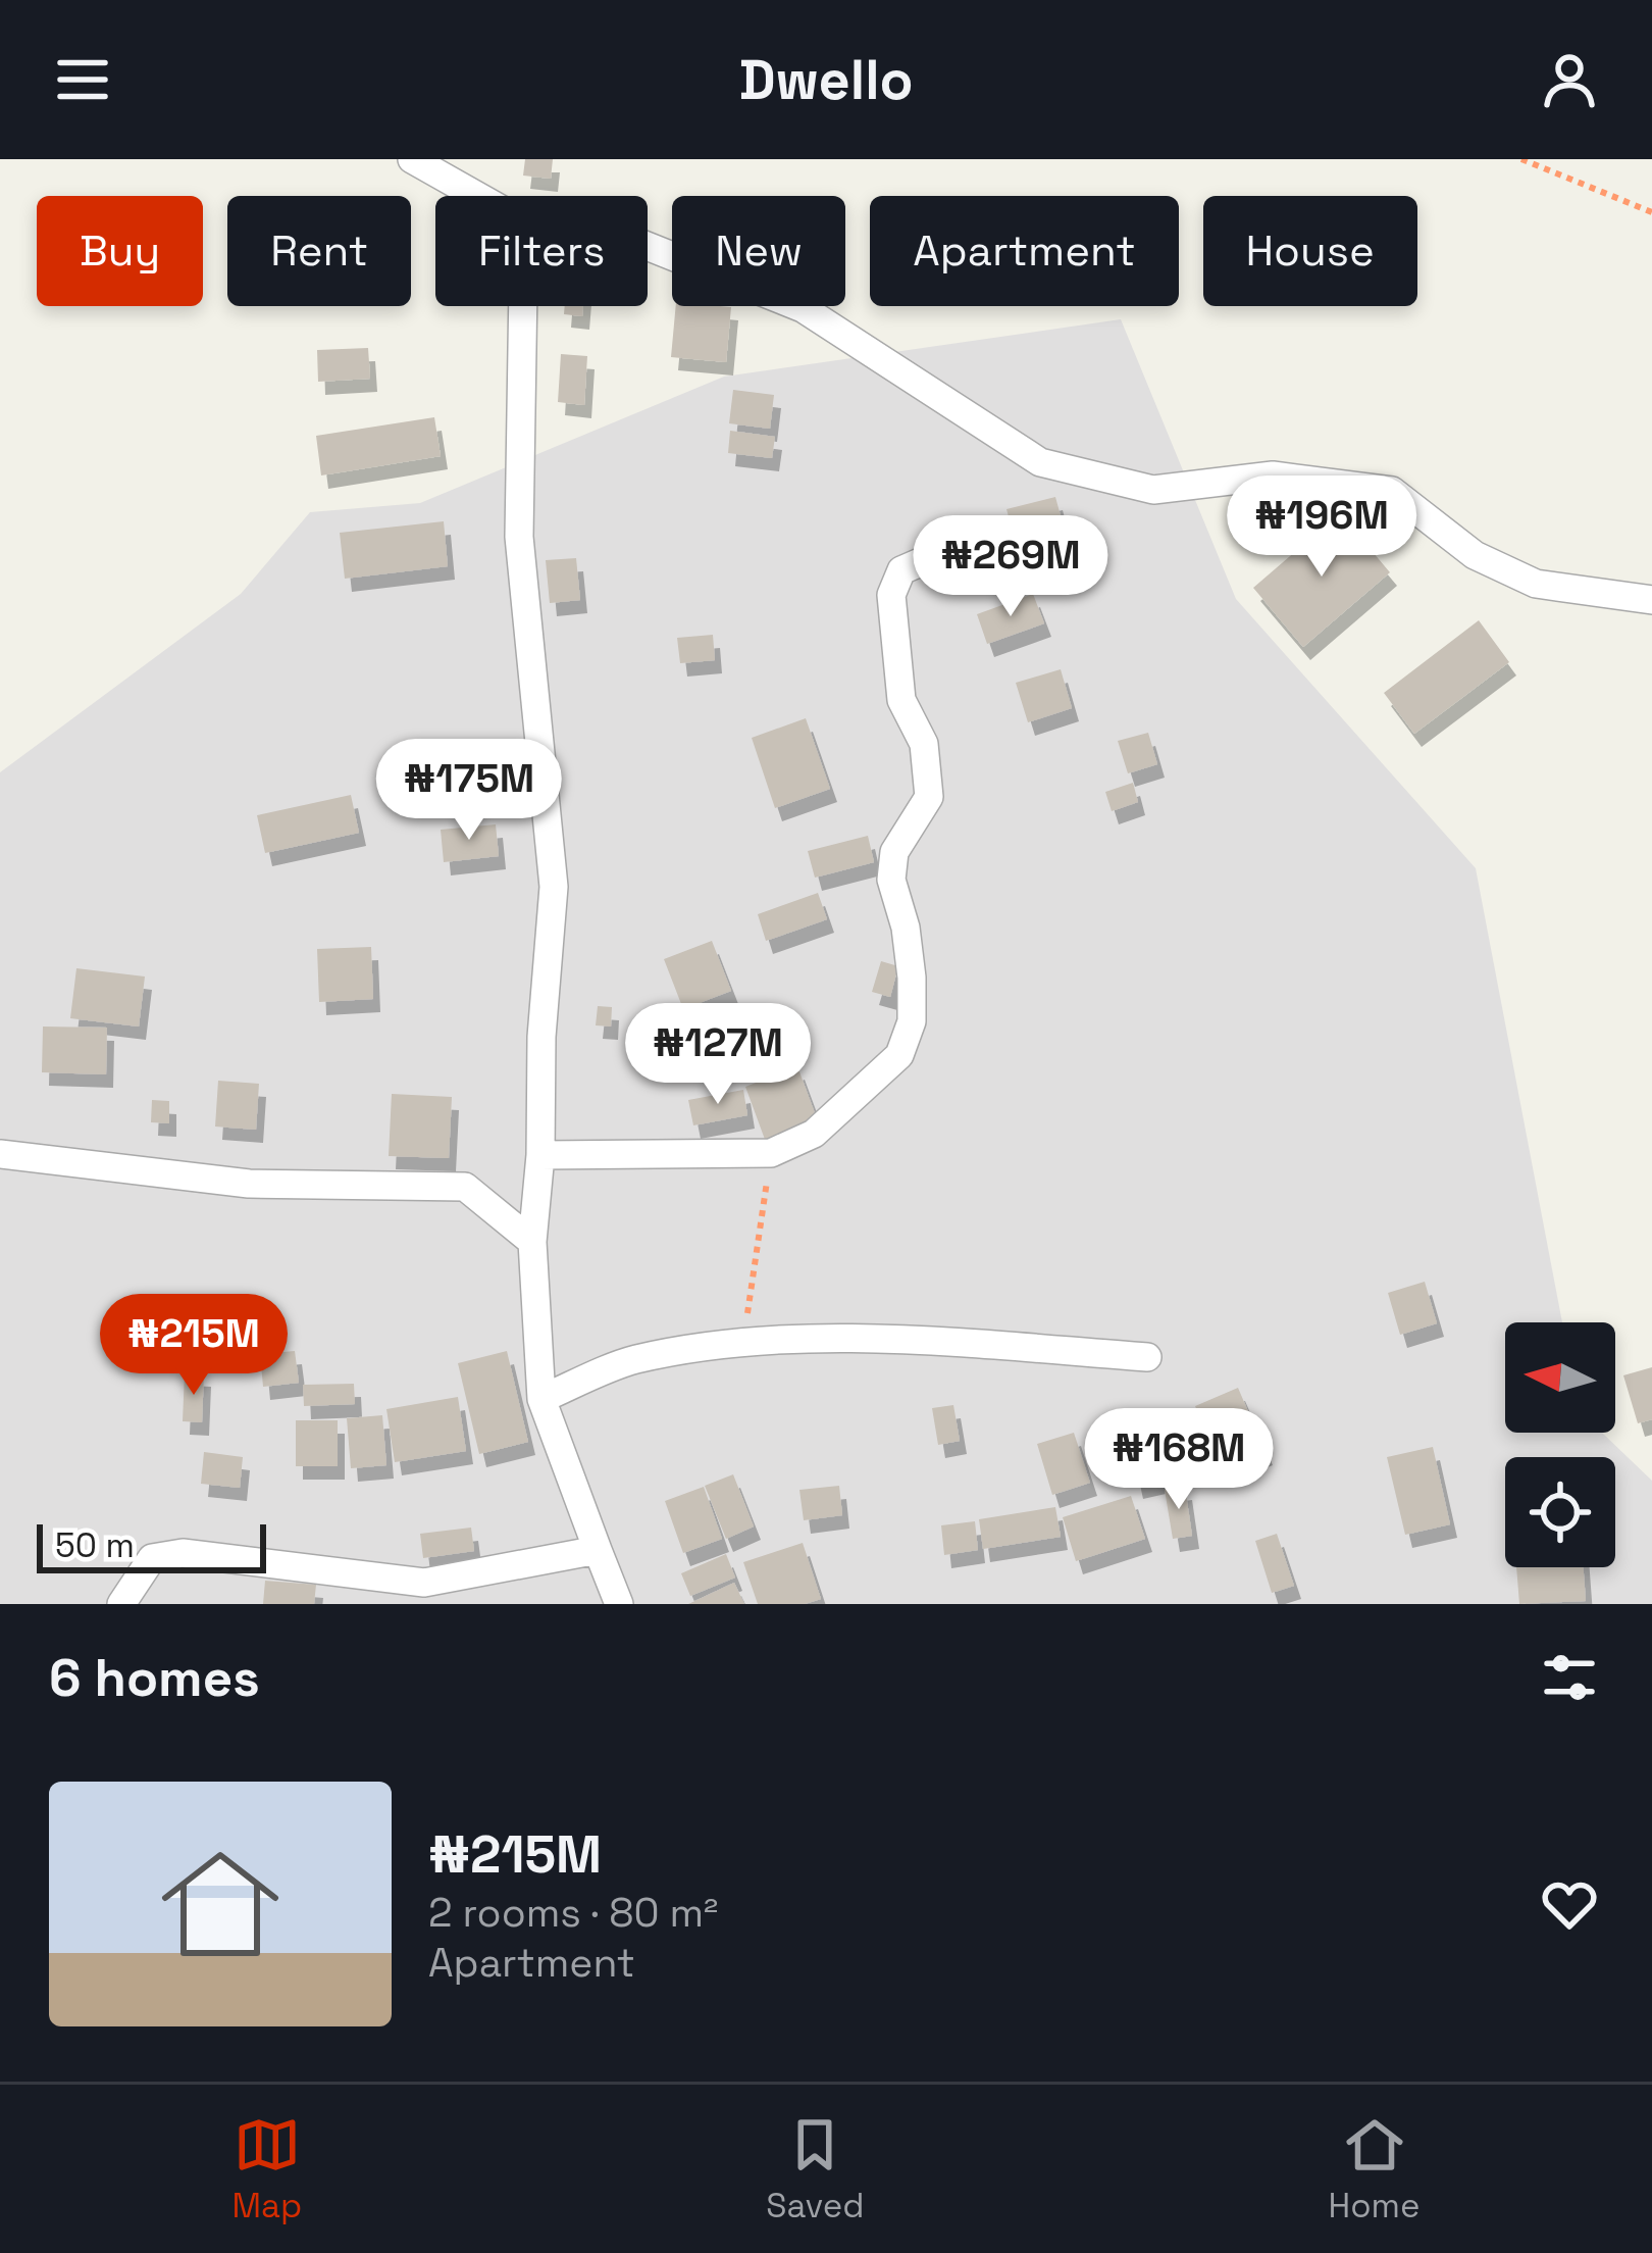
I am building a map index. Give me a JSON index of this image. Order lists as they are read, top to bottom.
{
  "scale_bar": "50 m",
  "north": "left",
  "page": {
    "header": "Dwello",
    "chip": [
      "Buy",
      "Rent",
      "Filters",
      "New",
      "Apartment",
      "House"
    ],
    "price": [
      "₦196M",
      "₦269M",
      "₦175M",
      "₦127M",
      "₦215M",
      "₦168M"
    ],
    "scale": "50 m",
    "heading": "6 homes",
    "list": [
      {
        "name": "₦215M",
        "note": "2 rooms · 80 m² · Apartment"
      }
    ],
    "tabs": ["Map", "Saved", "Home"]
  }
}
